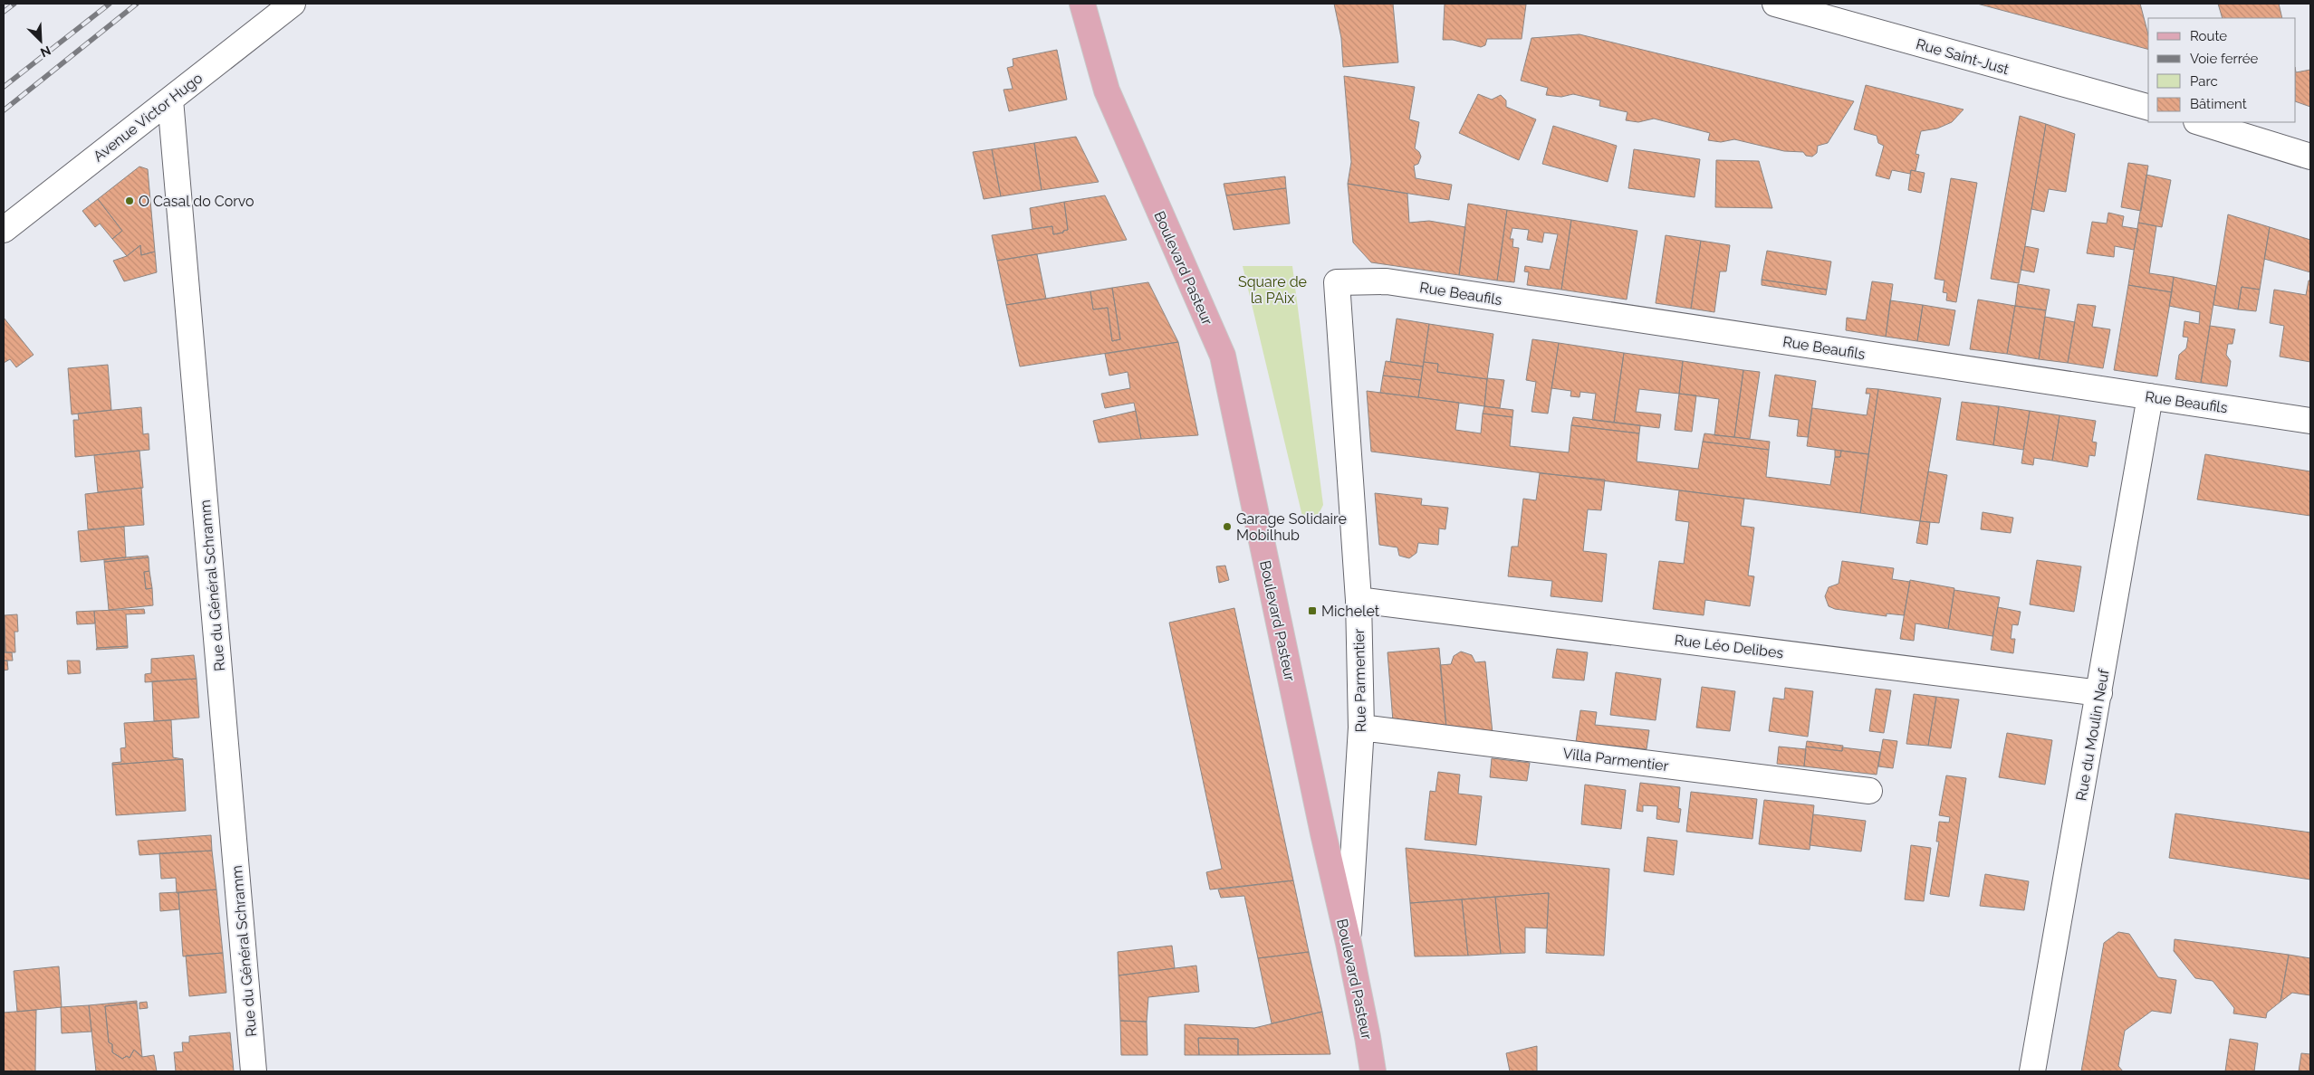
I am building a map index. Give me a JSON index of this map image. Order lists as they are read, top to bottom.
{
  "streets": {
    "main road": ["Boulevard Pasteur"],
    "street": [
      "Rue Saint-Just",
      "Avenue Victor Hugo",
      "Rue Beaufils",
      "Rue du Général Schramm",
      "Rue Léo Delibes",
      "Rue Parmentier",
      "Rue du Moulin Neuf",
      "Villa Parmentier"
    ]
  },
  "crossings": [
    ["Avenue Victor Hugo", "Rue du Général Schramm"],
    ["Boulevard Pasteur", "Rue Parmentier"],
    ["Rue Beaufils", "Rue Parmentier"],
    ["Rue Beaufils", "Rue du Moulin Neuf"],
    ["Rue Léo Delibes", "Rue Parmentier"],
    ["Rue Léo Delibes", "Rue du Moulin Neuf"],
    ["Rue Parmentier", "Villa Parmentier"]
  ],
  "parks": ["Square de la PAix"],
  "places": {
    "other": ["O Casal do Corvo", "Garage Solidaire Mobilhub"],
    "transit": ["Michelet"]
  },
  "legend": [
    "Route",
    "Voie ferrée",
    "Parc",
    "Bâtiment"
  ],
  "north": "bottom right"
}
